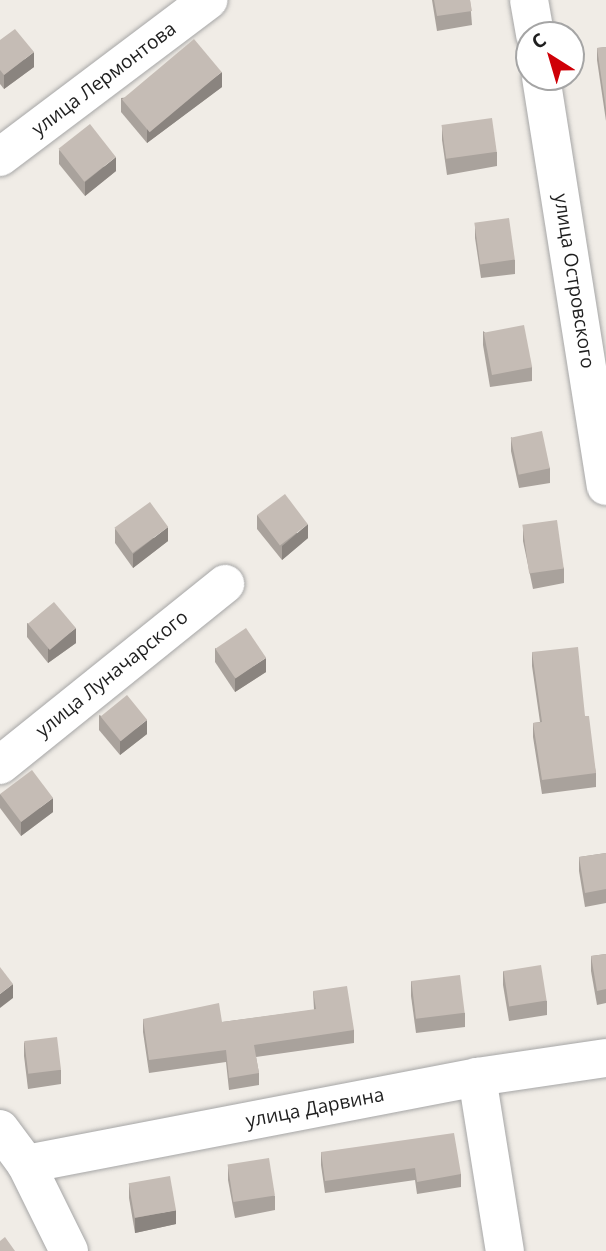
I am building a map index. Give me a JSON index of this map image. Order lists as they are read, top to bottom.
{
  "streets": {
    "street": [
      "улица Лермонтова",
      "улица Островского",
      "улица Луначарского",
      "улица Дарвина"
    ]
  },
  "north": "top left"
}
